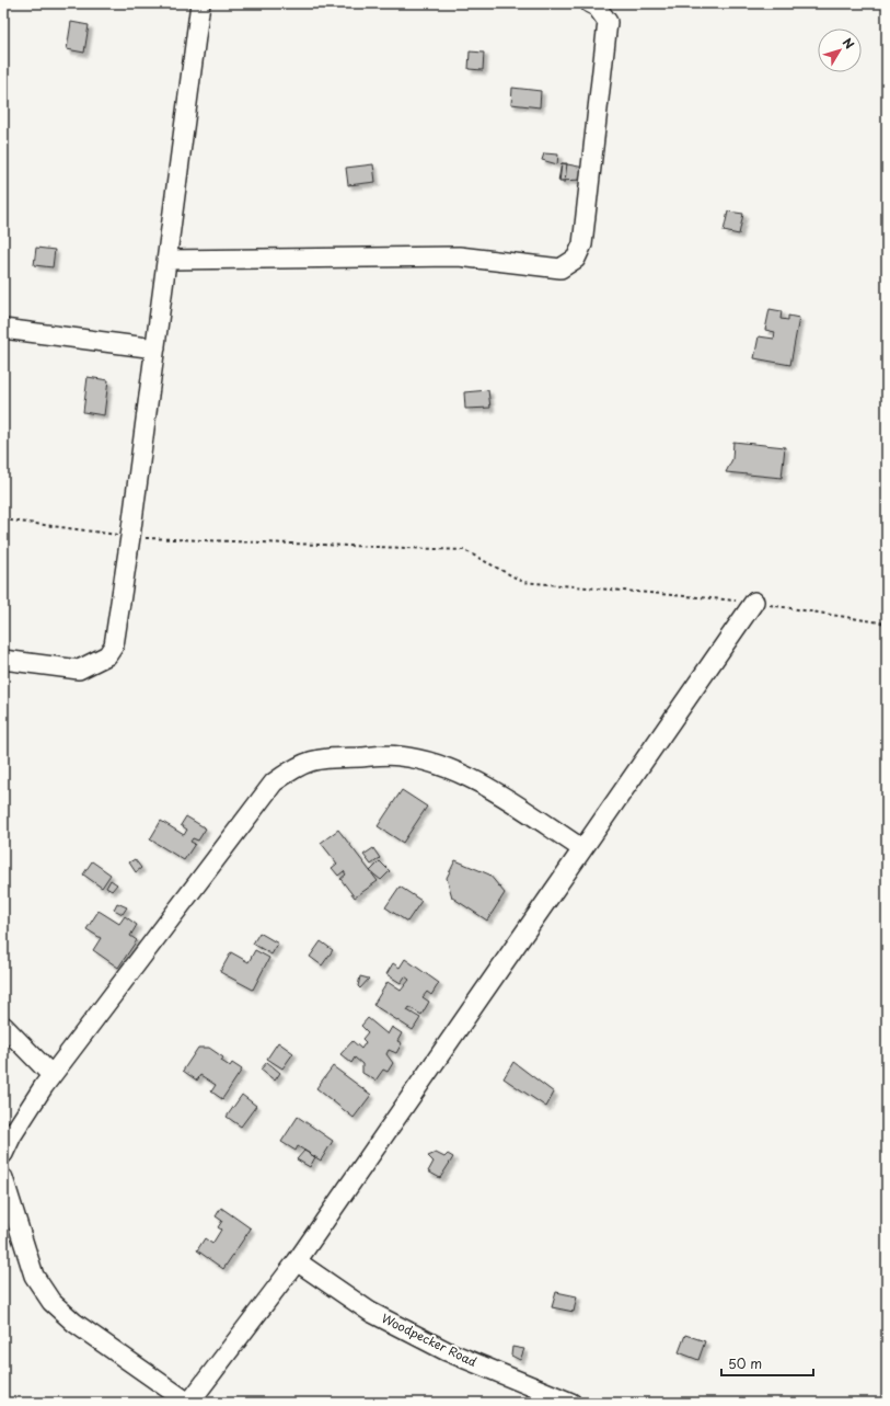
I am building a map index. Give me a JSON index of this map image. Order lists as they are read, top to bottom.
{
  "streets": {
    "street": ["Woodpecker Road"]
  },
  "scale_bar": "50 m",
  "north": "top right"
}
